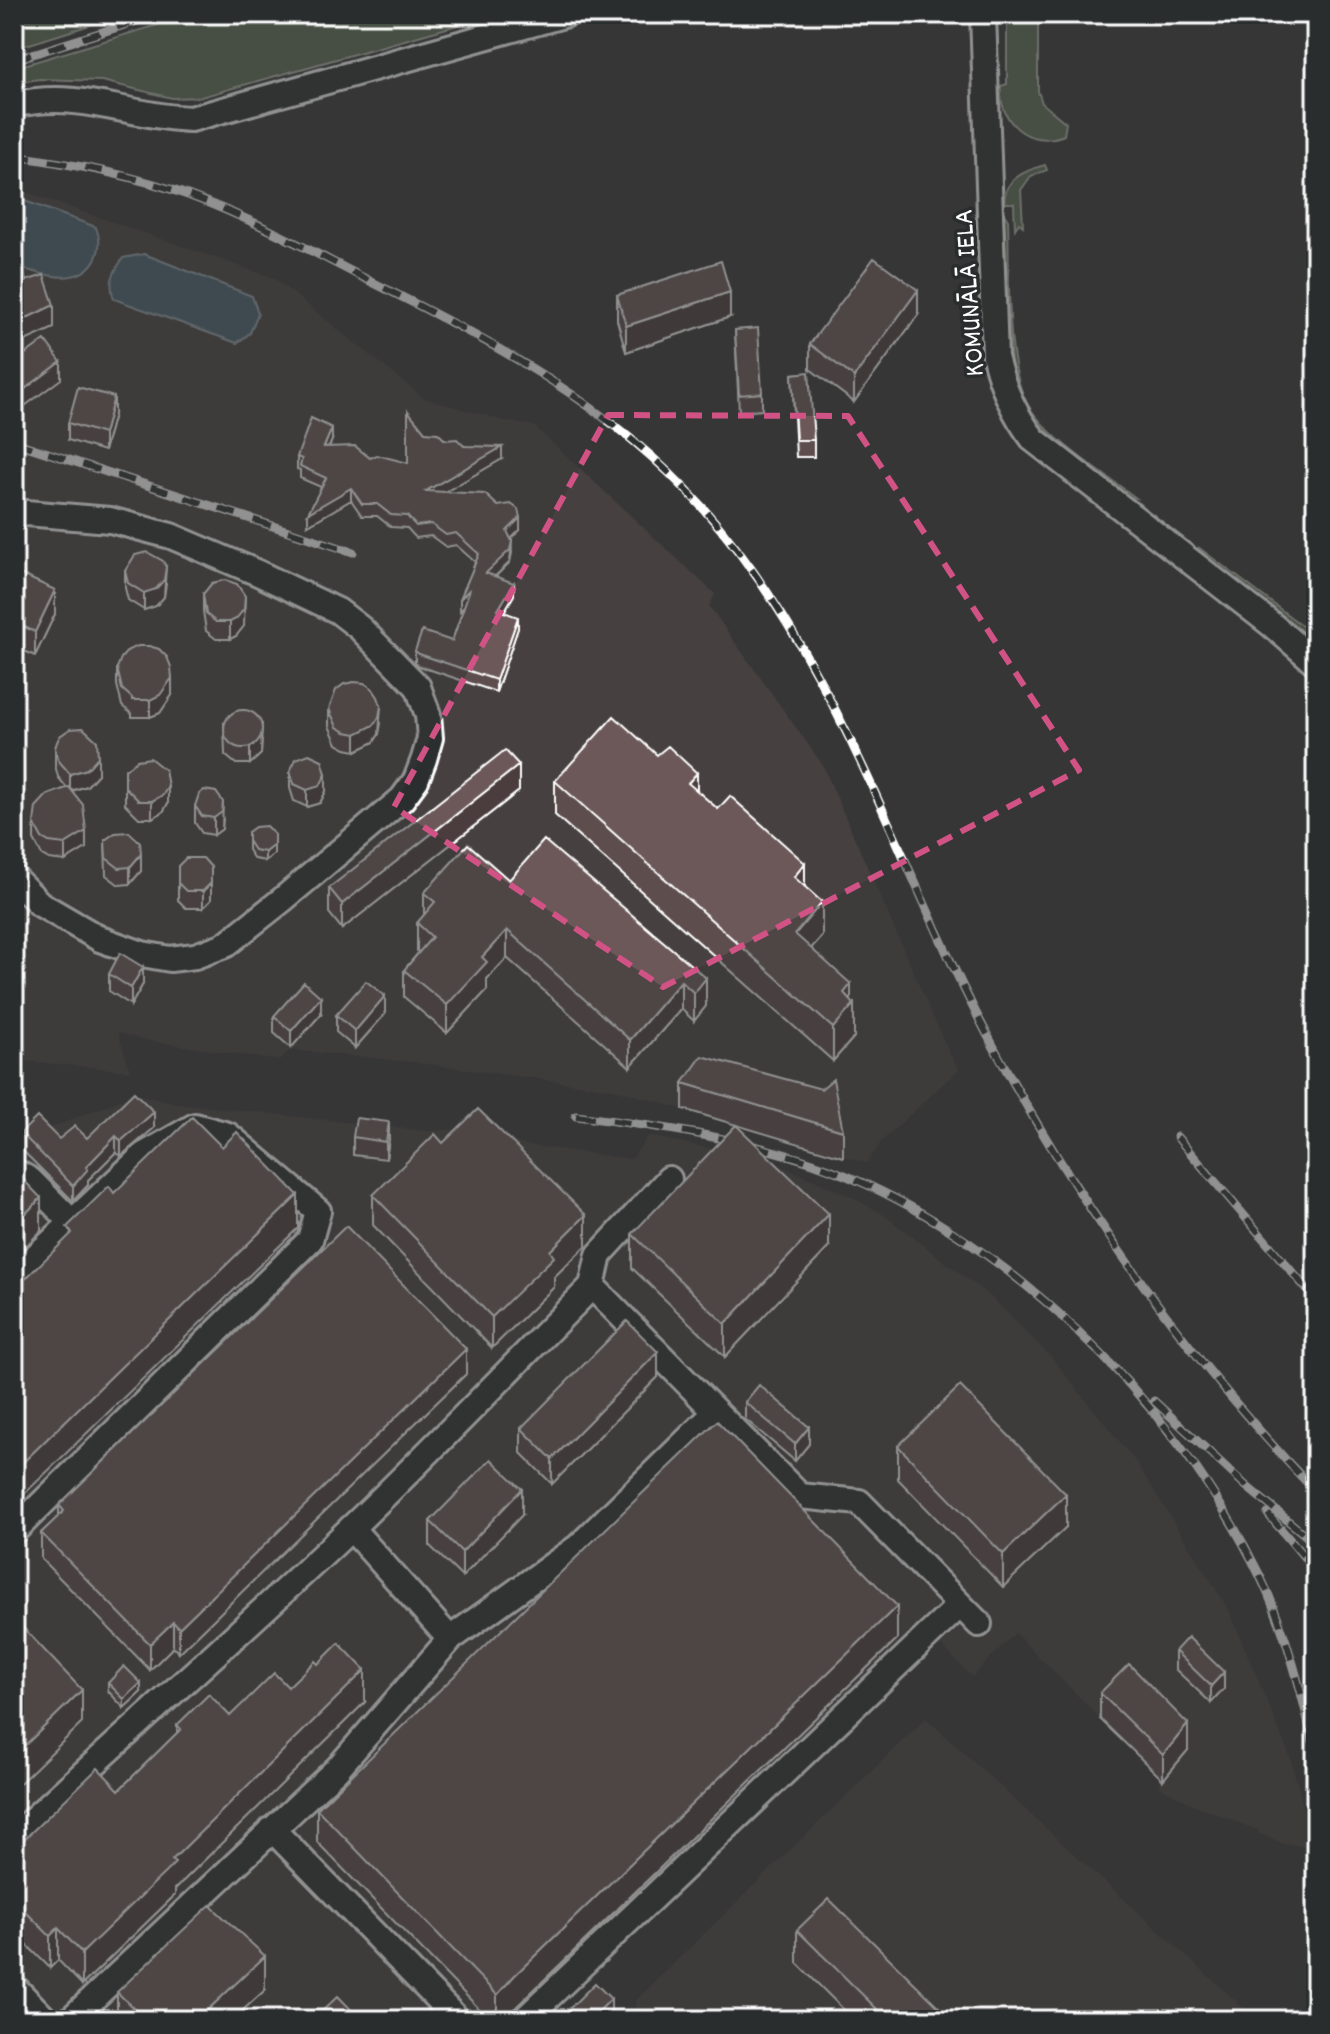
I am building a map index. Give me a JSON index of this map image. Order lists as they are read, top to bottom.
{
  "streets": {
    "street": ["KOMUNĀLĀ IELA"]
  }
}
